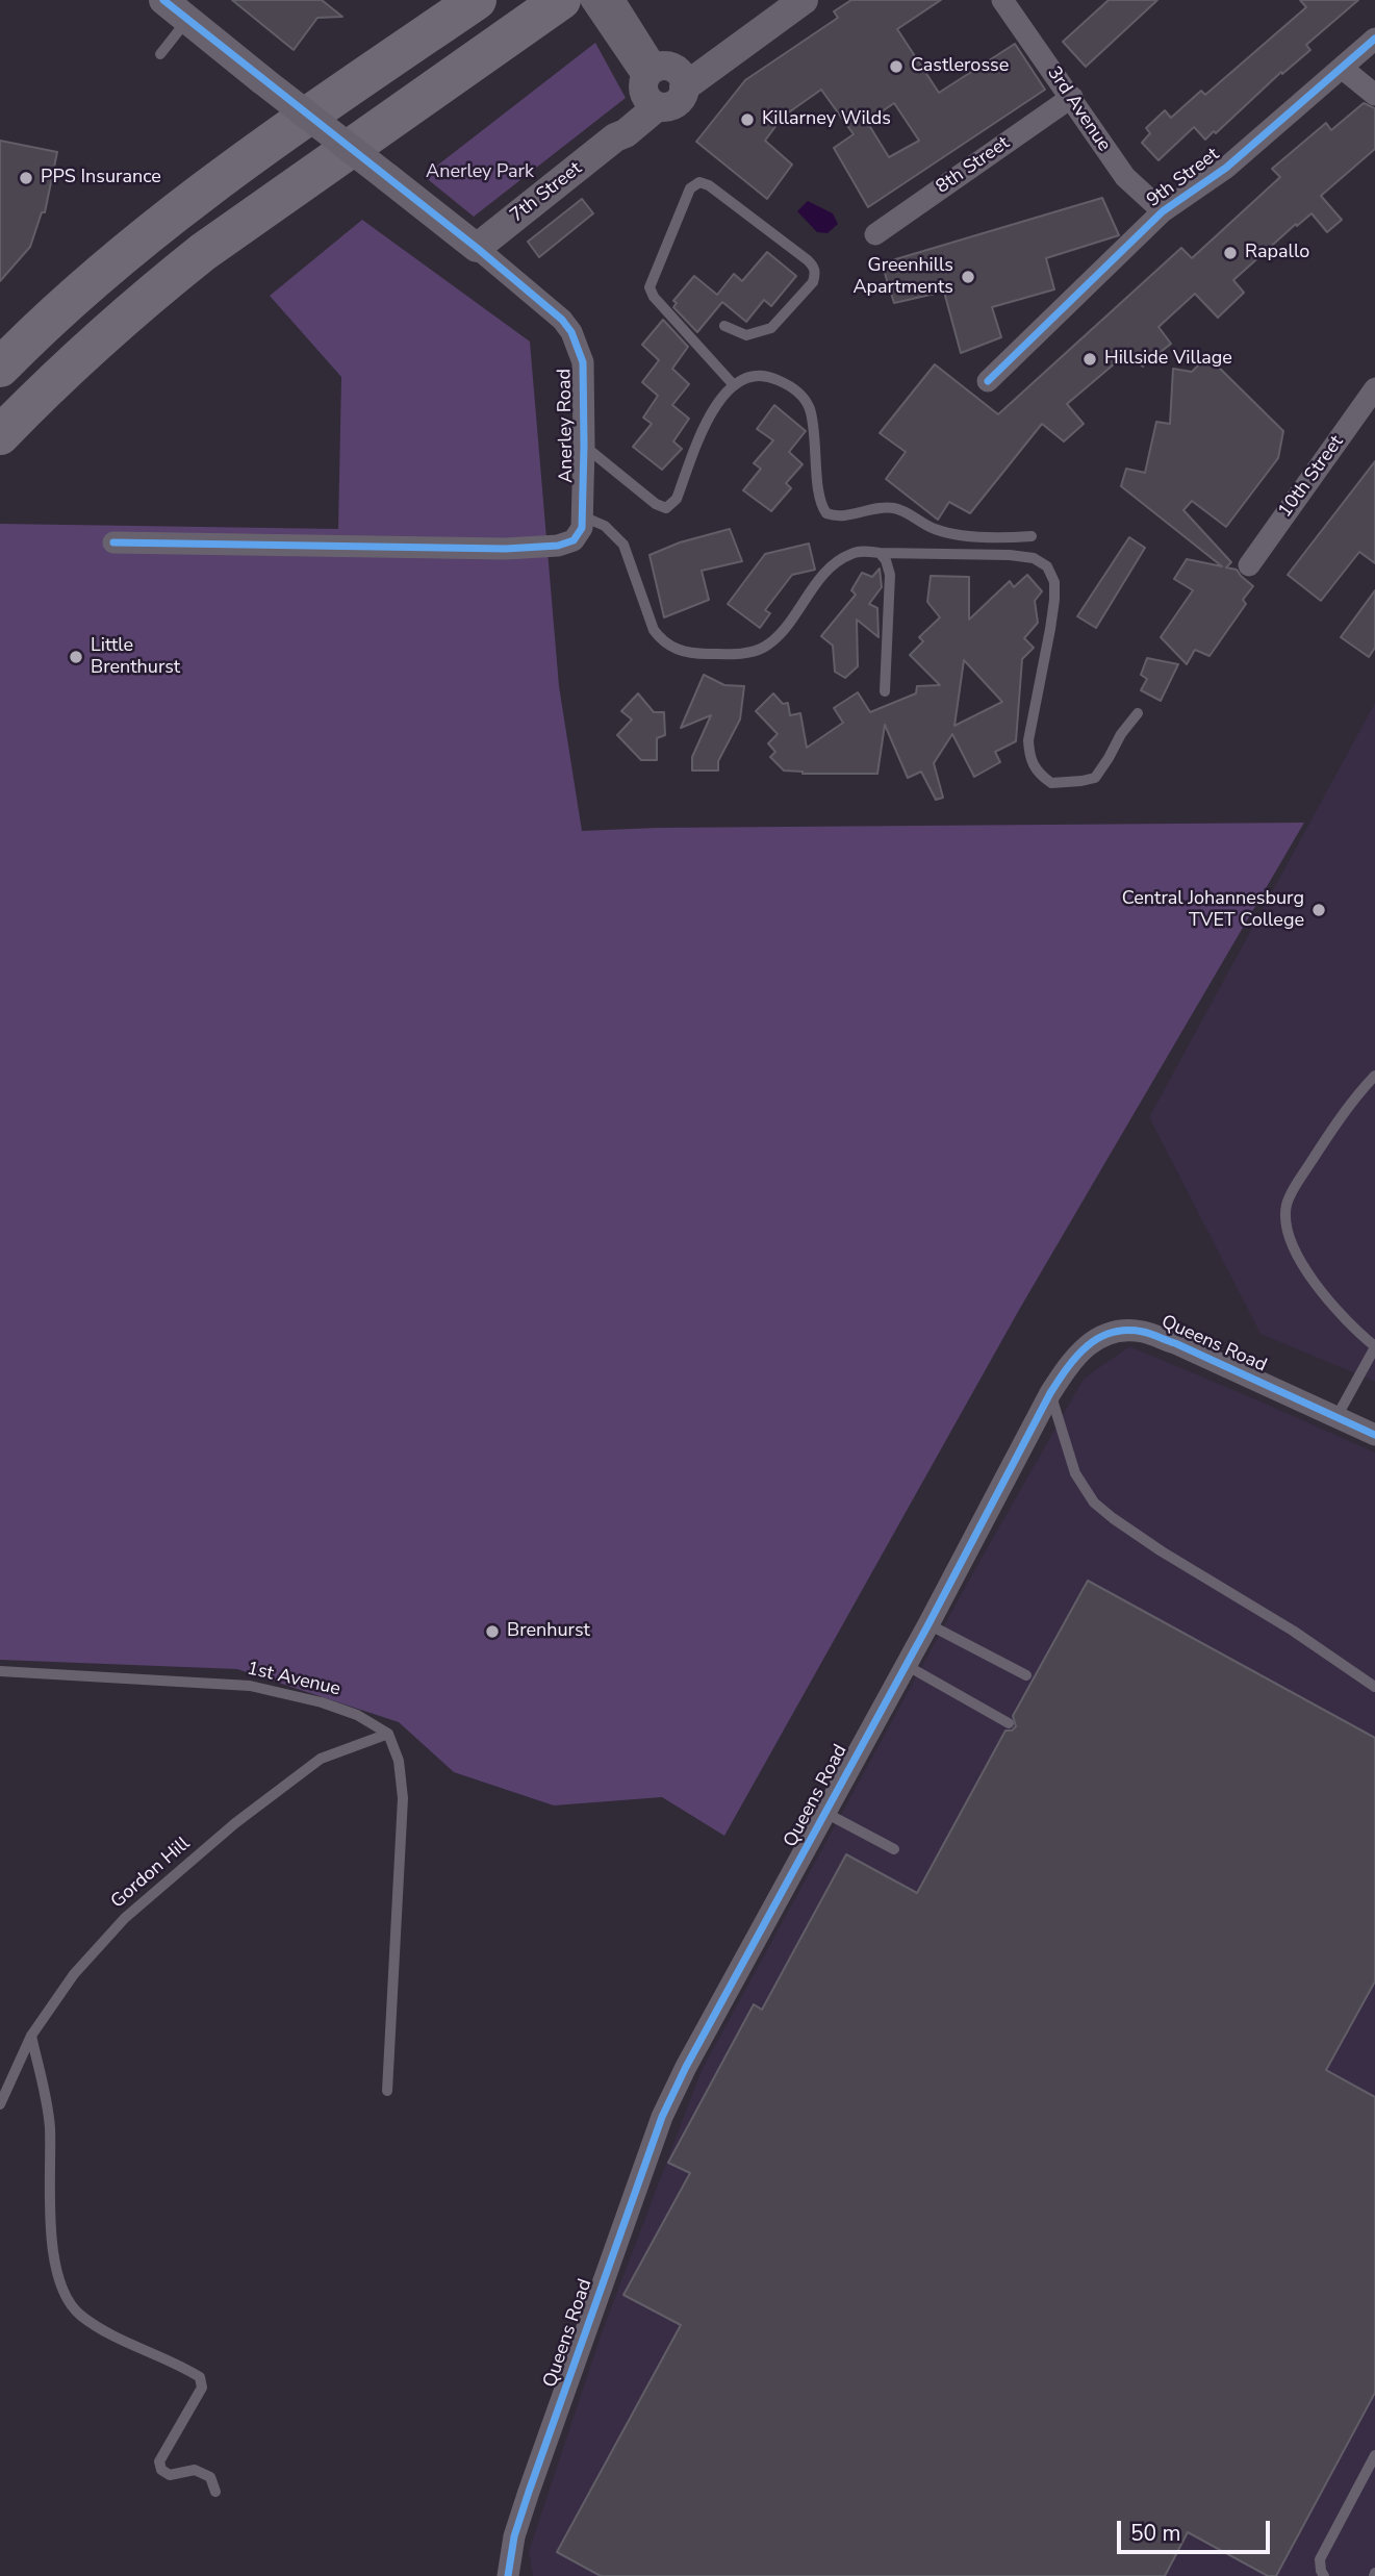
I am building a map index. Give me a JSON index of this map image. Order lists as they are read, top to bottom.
{
  "streets": {
    "street": [
      "3rd Avenue",
      "8th Street",
      "9th Street",
      "7th Street",
      "Anerley Road",
      "10th Street",
      "Queens Road"
    ],
    "lane": ["1st Avenue", "Gordon Hill"]
  },
  "crossings": [
    ["3rd Avenue", "8th Street"],
    ["3rd Avenue", "9th Street"],
    ["7th Street", "Anerley Road"],
    ["1st Avenue", "Gordon Hill"]
  ],
  "parks": ["Anerley Park"],
  "places": [
    "Castlerosse",
    "Killarney Wilds",
    "PPS Insurance",
    "Rapallo",
    "Greenhills Apartments",
    "Hillside Village",
    "Little Brenthurst",
    "Central Johannesburg TVET College",
    "Brenhurst"
  ],
  "scale_bar": "50 m"
}
